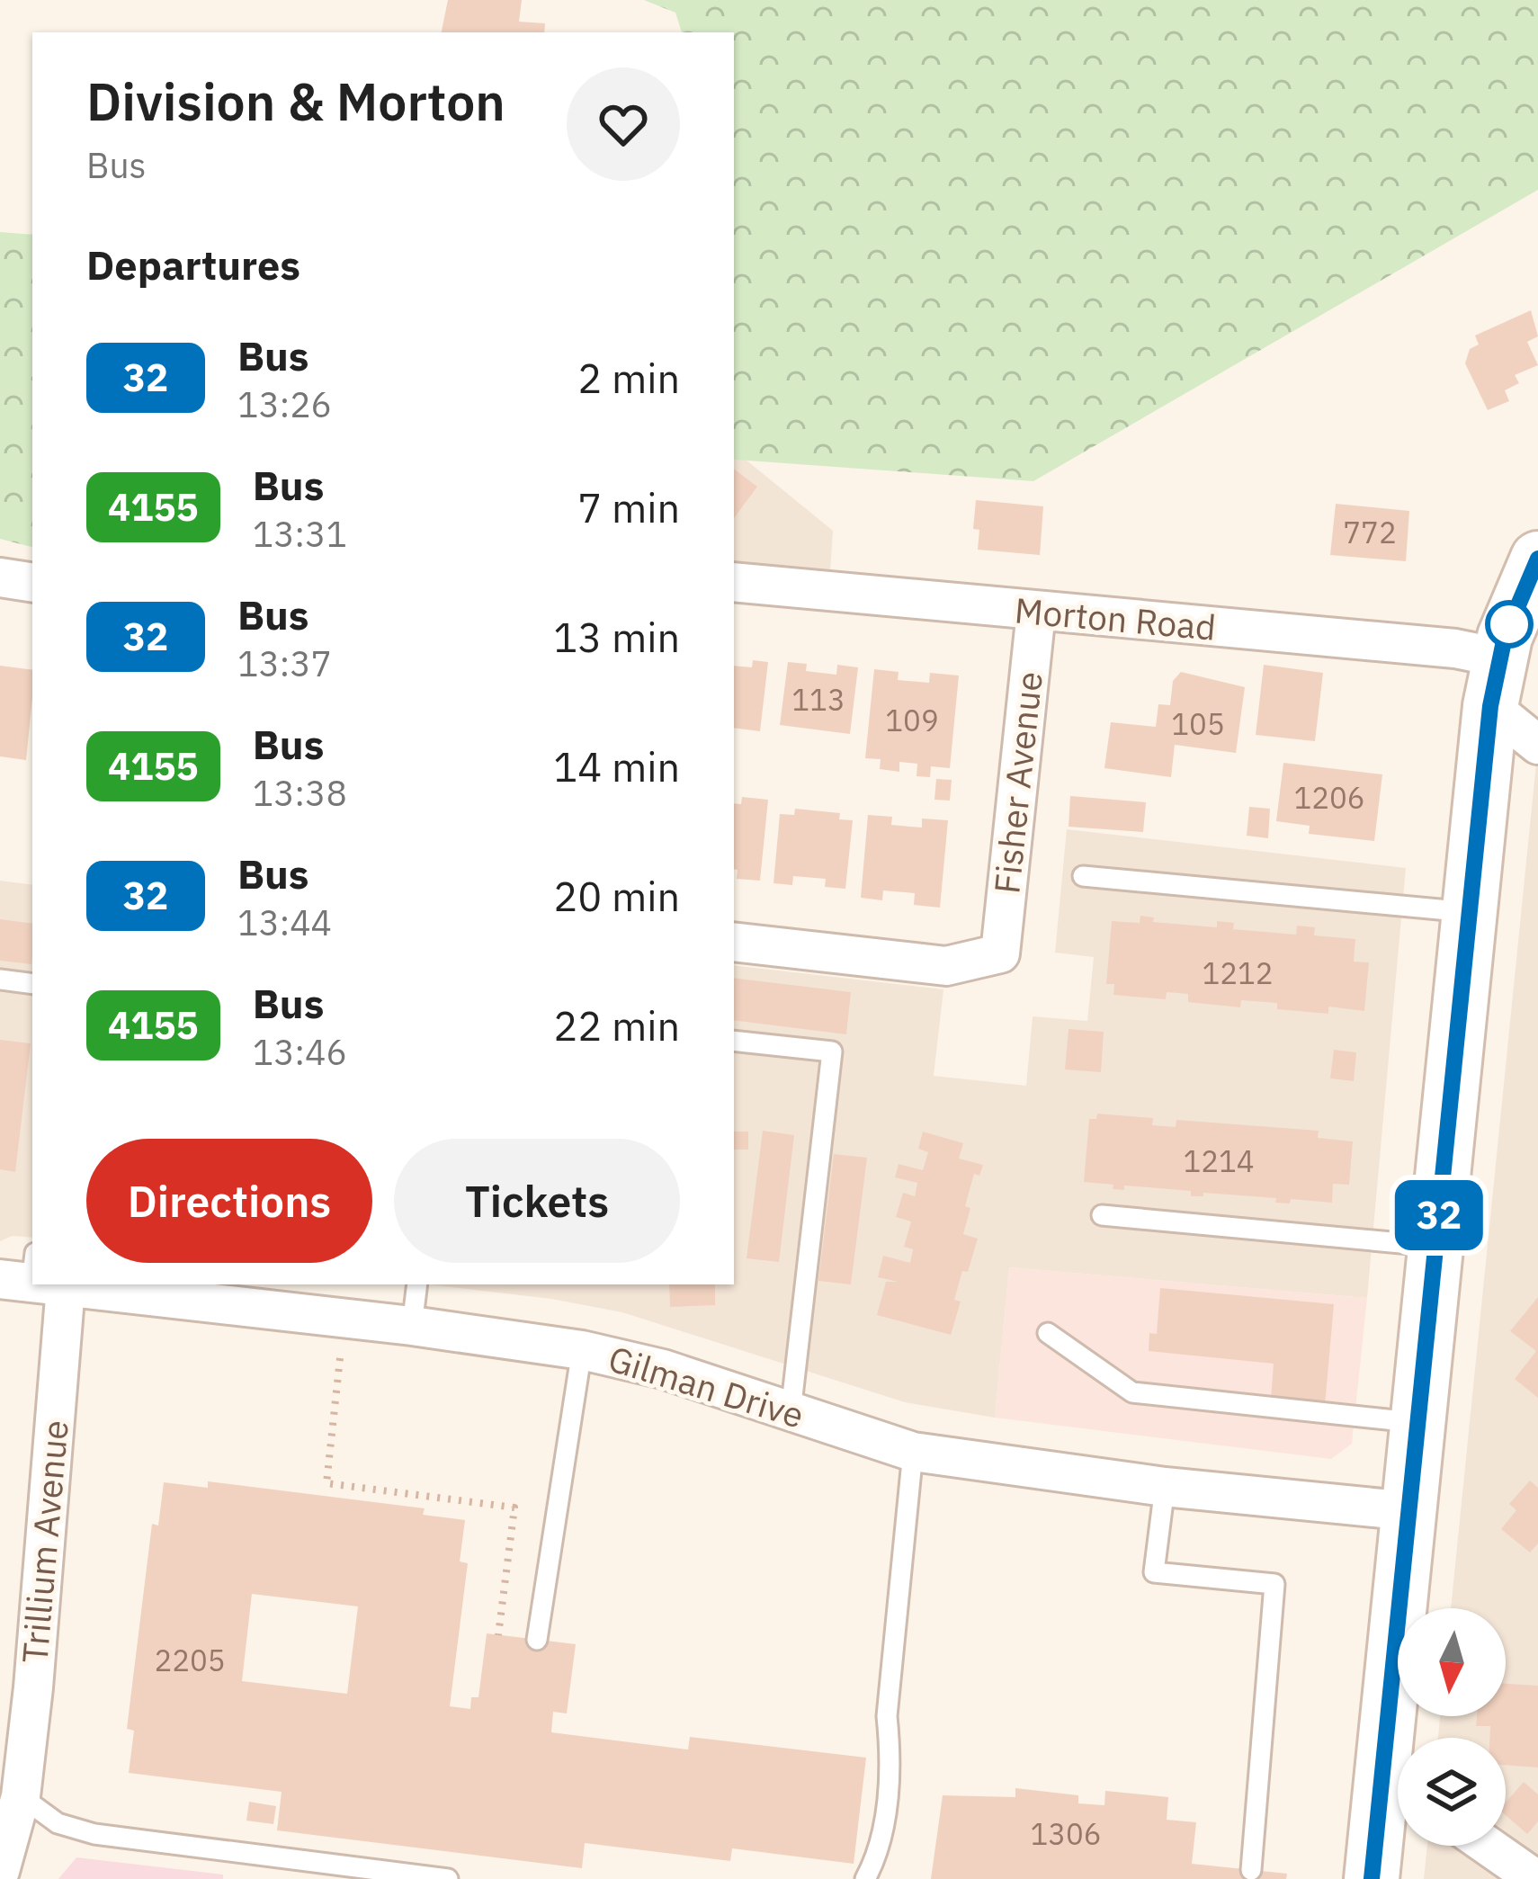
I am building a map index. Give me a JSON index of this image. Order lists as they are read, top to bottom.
{
  "streets": {
    "street": [
      "Morton Road",
      "Fisher Avenue",
      "Gilman Drive",
      "Trillium Avenue"
    ]
  },
  "crossings": [
    ["Morton Road", "Fisher Avenue"]
  ],
  "lines": ["bus line 32"],
  "house_numbers": [
    "772",
    "113",
    "109",
    "105",
    "1206",
    "1212",
    "1214",
    "2205",
    "1306"
  ],
  "north": "bottom",
  "page": {
    "on_map": "32",
    "heading": [
      ["Division & Morton", "Bus"],
      "Departures"
    ],
    "list": [
      {
        "mark": "32",
        "name": "Bus",
        "note": "13:26",
        "value": "2 min"
      },
      {
        "mark": "4155",
        "name": "Bus",
        "note": "13:31",
        "value": "7 min"
      },
      {
        "mark": "32",
        "name": "Bus",
        "note": "13:37",
        "value": "13 min"
      },
      {
        "mark": "4155",
        "name": "Bus",
        "note": "13:38",
        "value": "14 min"
      },
      {
        "mark": "32",
        "name": "Bus",
        "note": "13:44",
        "value": "20 min"
      },
      {
        "mark": "4155",
        "name": "Bus",
        "note": "13:46",
        "value": "22 min"
      }
    ],
    "buttons": ["Directions", "Tickets"]
  }
}
